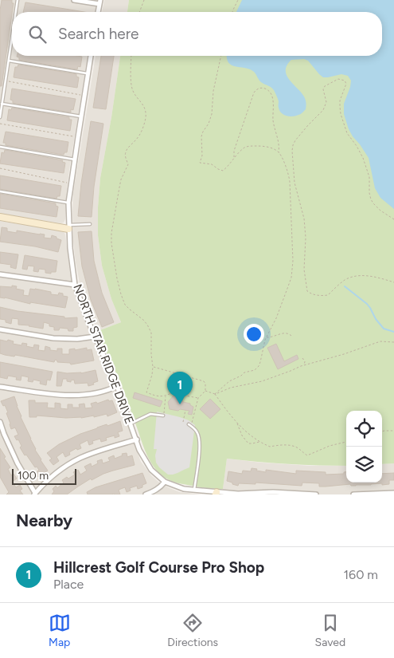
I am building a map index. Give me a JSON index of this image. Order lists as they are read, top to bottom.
{
  "streets": {
    "street": ["NORTH STAR RIDGE DRIVE"]
  },
  "scale_bar": "100 m",
  "page": {
    "search": "Search here",
    "pins": "1",
    "scale": "100 m",
    "heading": "Nearby",
    "list": [
      {
        "mark": "1",
        "name": "Hillcrest Golf Course Pro Shop",
        "note": "Place",
        "value": "160 m"
      }
    ],
    "nav": ["Map", "Directions", "Saved"]
  }
}
